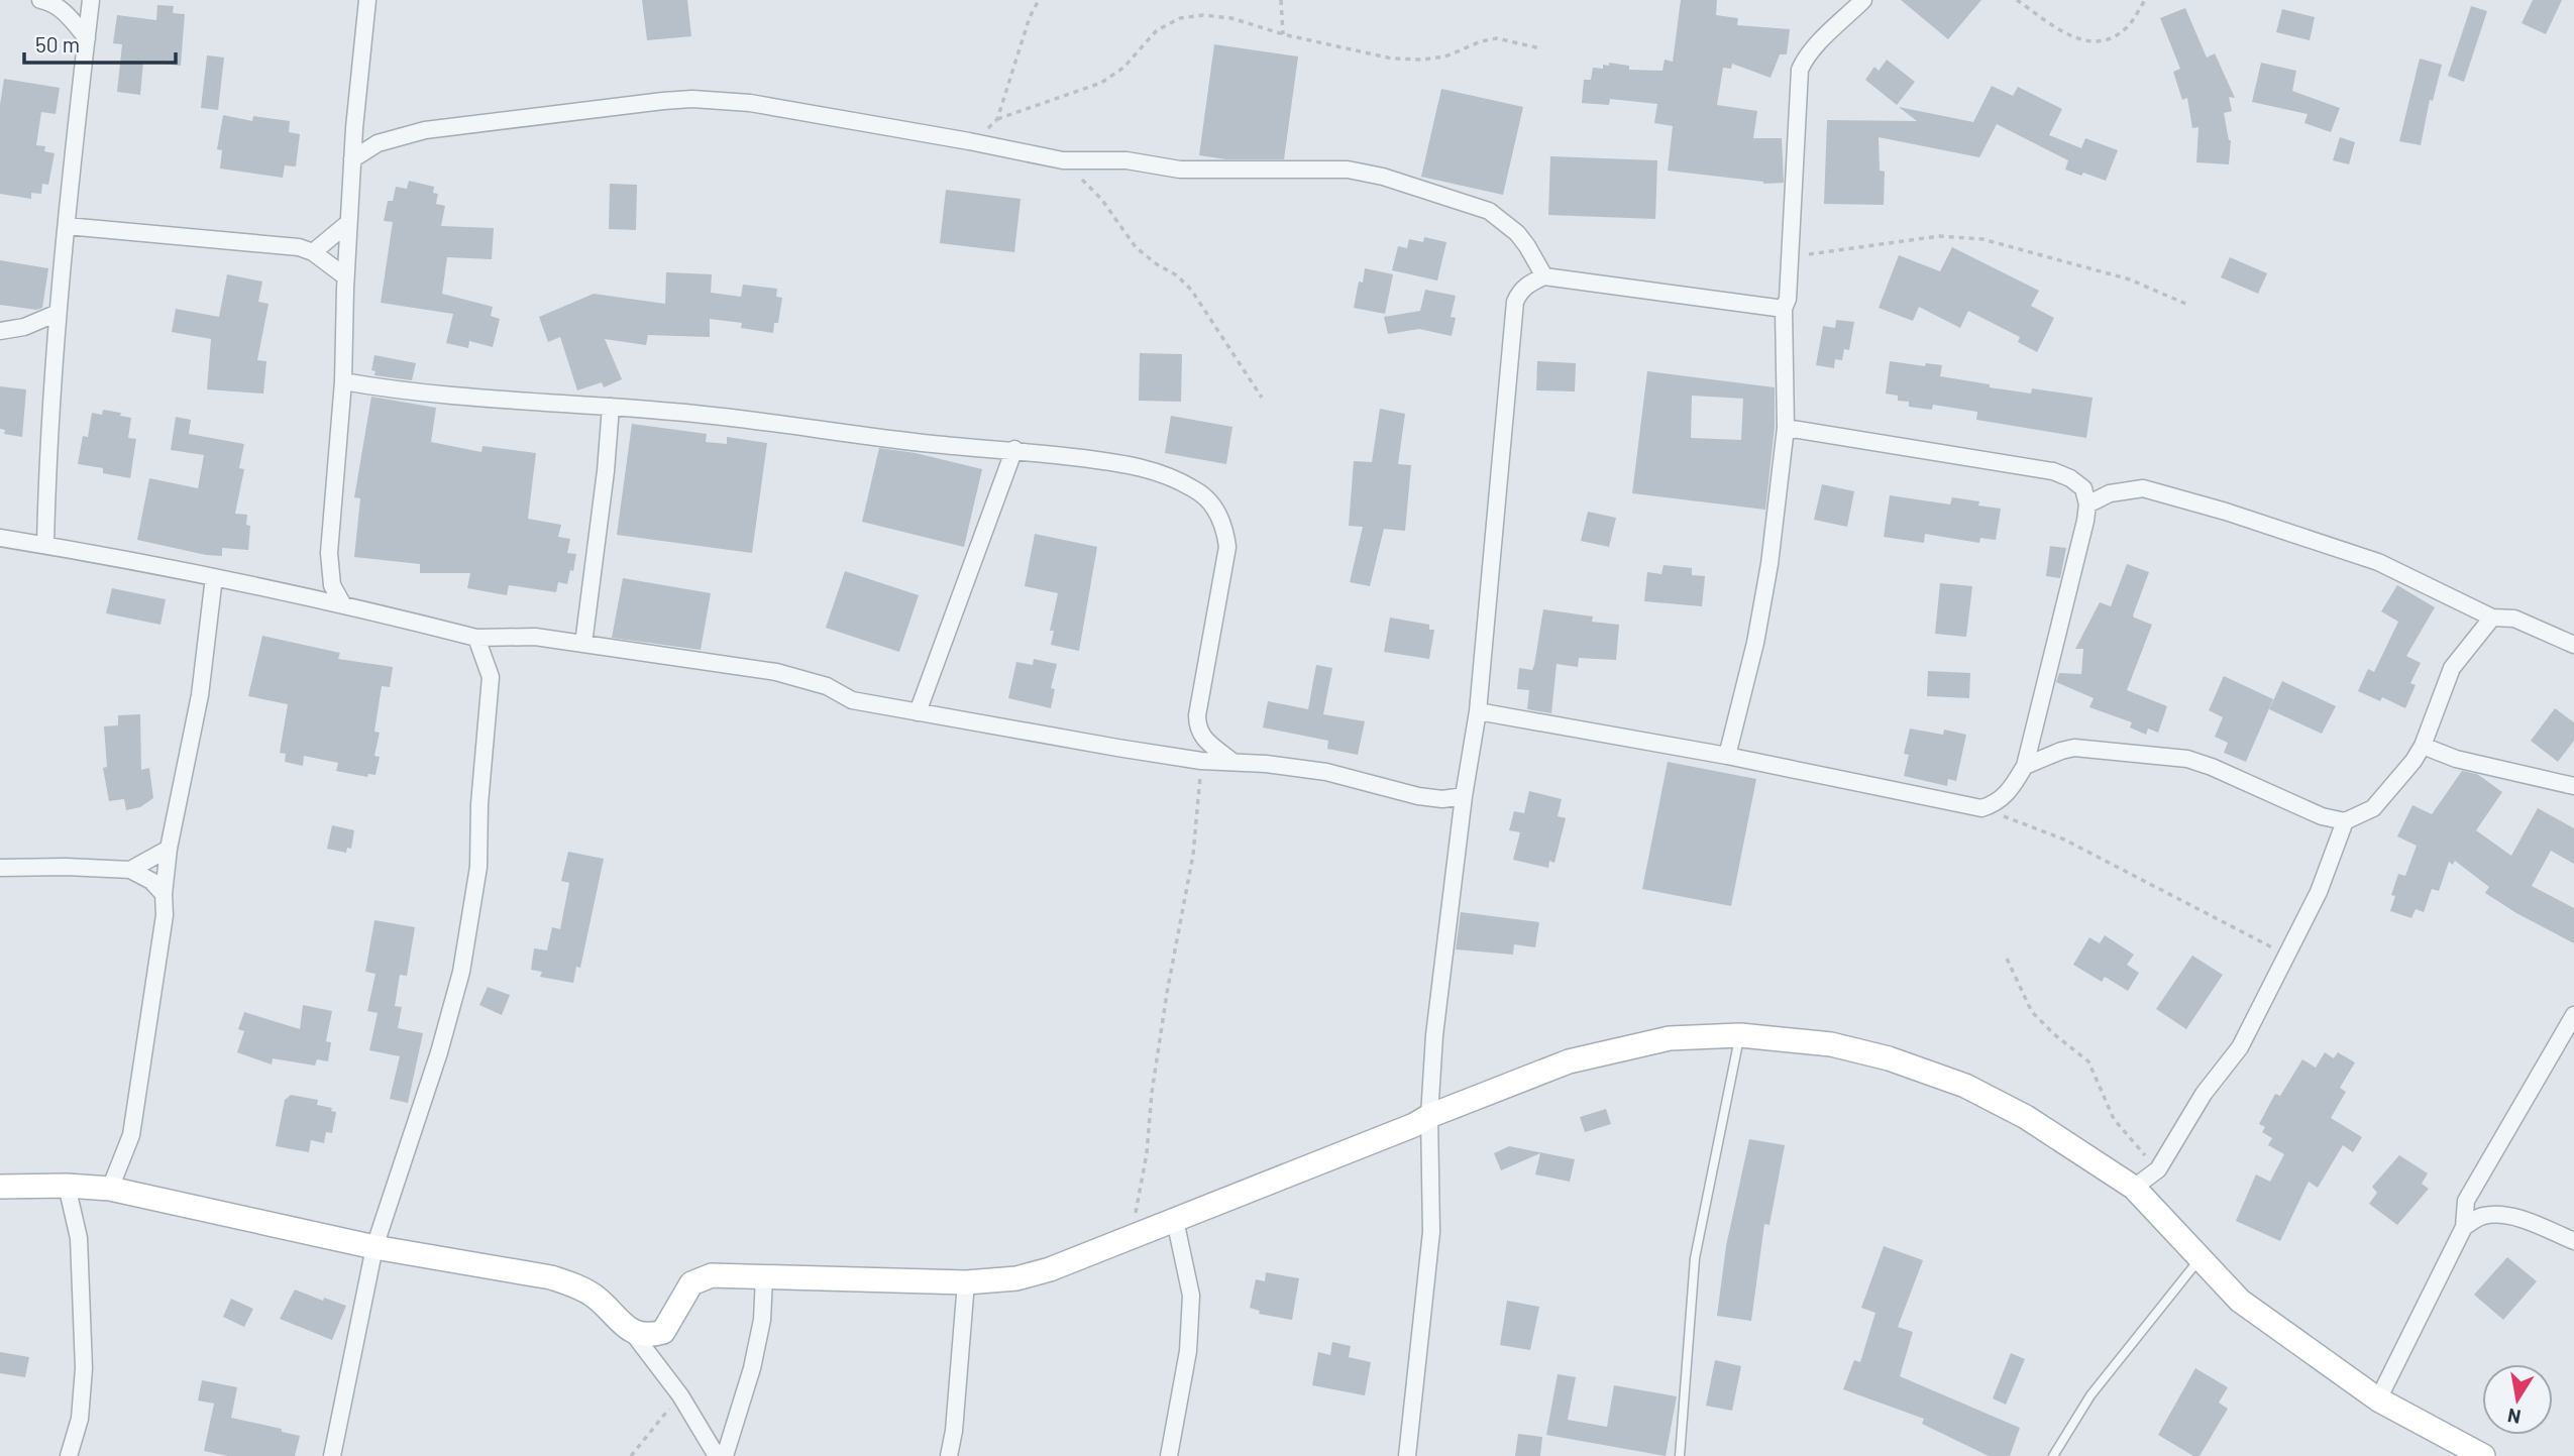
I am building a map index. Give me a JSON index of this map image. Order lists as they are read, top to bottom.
{
  "scale_bar": "50 m",
  "north": "bottom"
}
